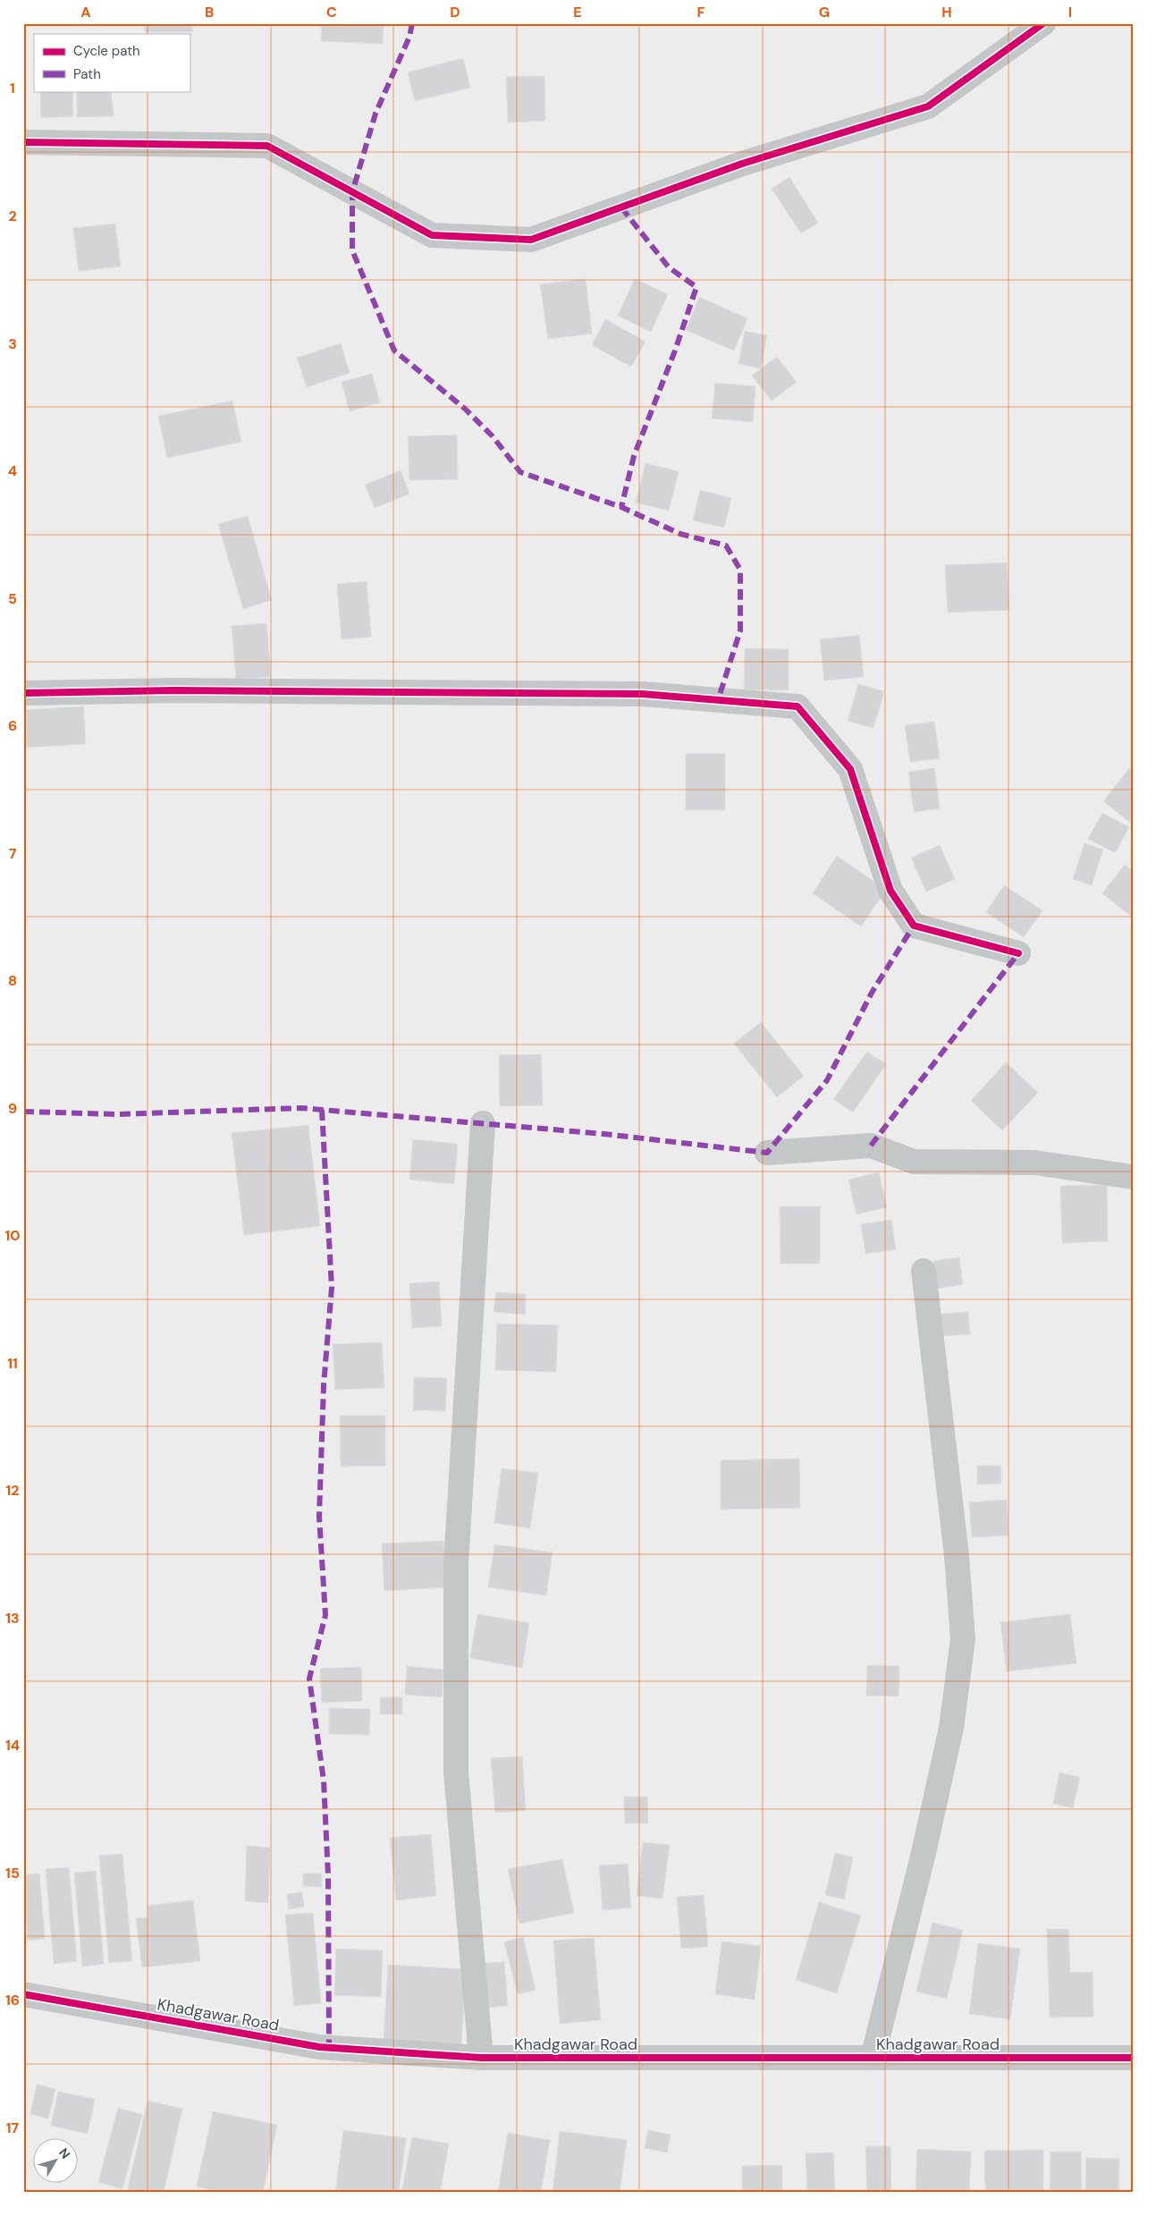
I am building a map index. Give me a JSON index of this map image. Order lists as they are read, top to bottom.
{
  "streets": {
    "street": ["Khadgawar Road"]
  },
  "legend": ["Cycle path", "Path"],
  "north": "top right",
  "grid": {
    "columns": [
      "A",
      "B",
      "C",
      "D",
      "E",
      "F",
      "G",
      "H",
      "I"
    ],
    "rows": [
      "1",
      "2",
      "3",
      "4",
      "5",
      "6",
      "7",
      "8",
      "9",
      "10",
      "11",
      "12",
      "13",
      "14",
      "15",
      "16",
      "17"
    ]
  }
}
